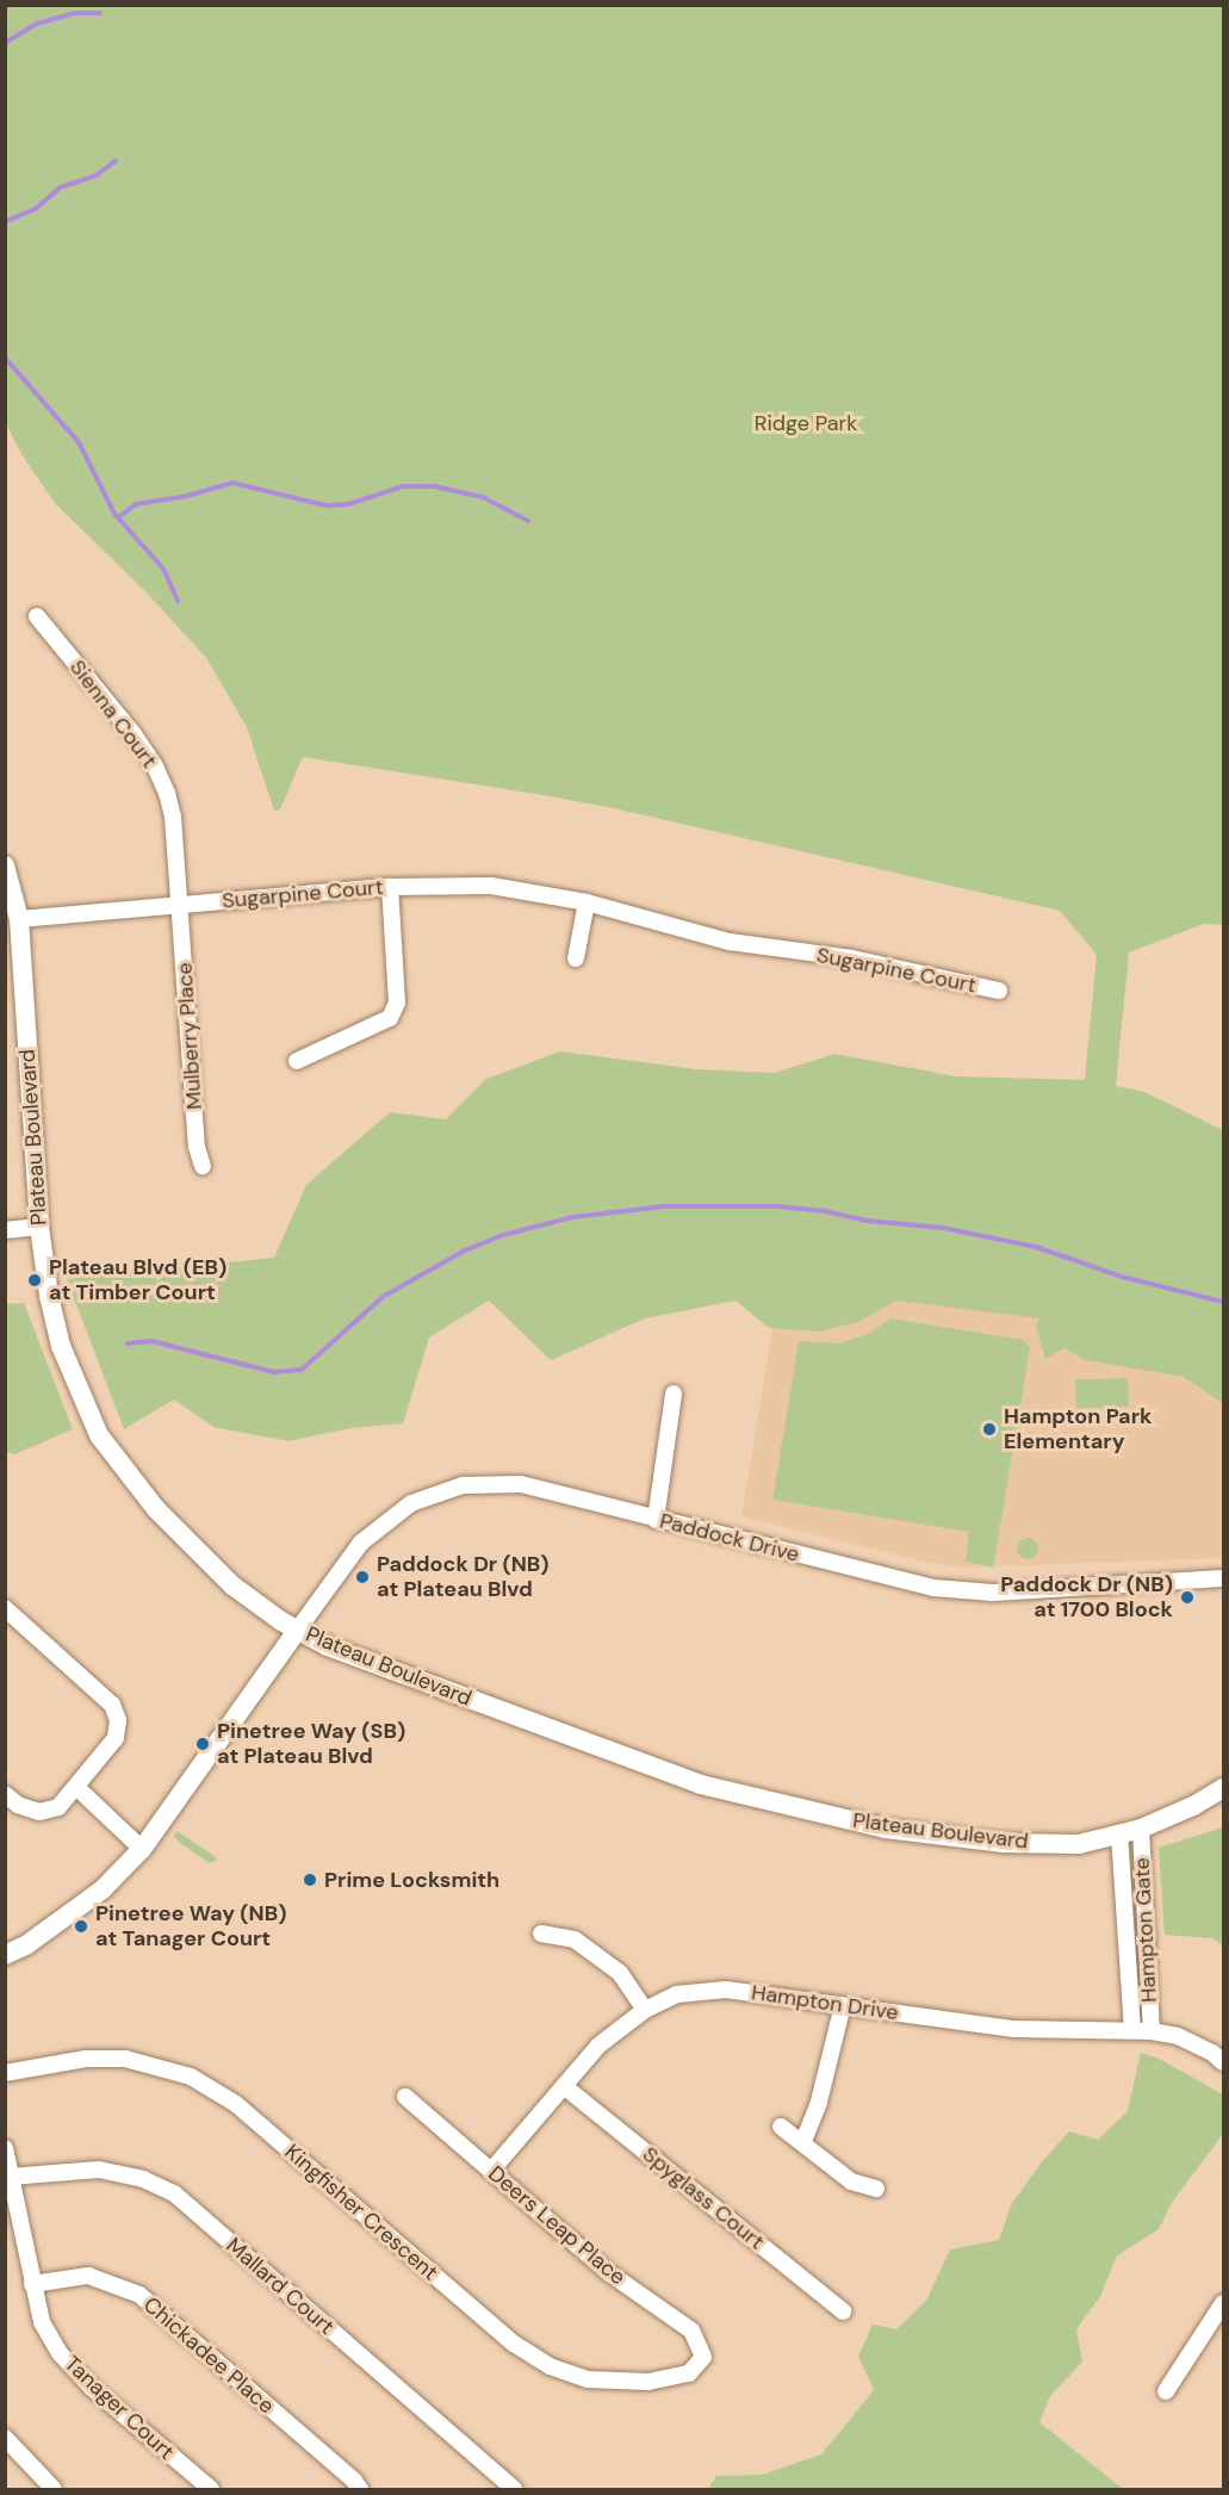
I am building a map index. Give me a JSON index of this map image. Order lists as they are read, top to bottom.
{
  "streets": {
    "street": [
      "Sienna Court",
      "Sugarpine Court",
      "Mulberry Place",
      "Plateau Boulevard",
      "Paddock Drive",
      "Hampton Gate",
      "Hampton Drive",
      "Spyglass Court",
      "Kingfisher Crescent",
      "Deers Leap Place",
      "Mallard Court",
      "Chickadee Place",
      "Tanager Court"
    ]
  },
  "crossings": [
    ["Sienna Court", "Sugarpine Court"],
    ["Sienna Court", "Mulberry Place"],
    ["Sugarpine Court", "Mulberry Place"],
    ["Sugarpine Court", "Plateau Boulevard"],
    ["Plateau Boulevard", "Paddock Drive"],
    ["Plateau Boulevard", "Hampton Gate"],
    ["Hampton Gate", "Hampton Drive"],
    ["Hampton Drive", "Spyglass Court"],
    ["Hampton Drive", "Deers Leap Place"],
    ["Kingfisher Crescent", "Deers Leap Place"],
    ["Mallard Court", "Tanager Court"],
    ["Chickadee Place", "Tanager Court"]
  ],
  "parks": ["Ridge Park"],
  "places": [
    "Plateau Blvd (EB) at Timber Court",
    "Hampton Park Elementary",
    "Paddock Dr (NB) at Plateau Blvd",
    "Paddock Dr (NB) at 1700 Block",
    "Pinetree Way (SB) at Plateau Blvd",
    "Prime Locksmith",
    "Pinetree Way (NB) at Tanager Court"
  ]
}
